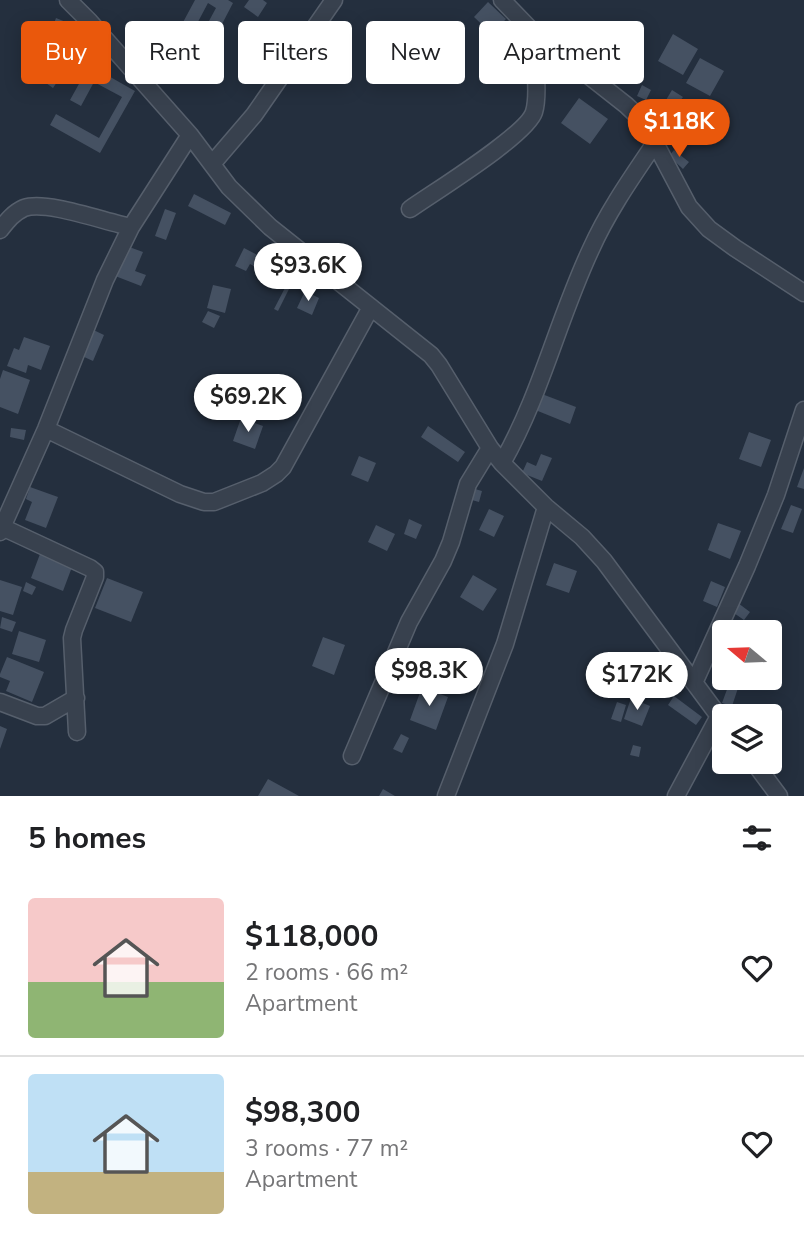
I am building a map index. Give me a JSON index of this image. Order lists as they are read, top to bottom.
{
  "north": "left",
  "page": {
    "chip": [
      "Buy",
      "Rent",
      "Filters",
      "New",
      "Apartment"
    ],
    "price": [
      "$118K",
      "$93.6K",
      "$69.2K",
      "$98.3K",
      "$172K"
    ],
    "heading": "5 homes",
    "list": [
      {
        "name": "$118,000",
        "note": "2 rooms · 66 m² · Apartment"
      },
      {
        "name": "$98,300",
        "note": "3 rooms · 77 m² · Apartment"
      }
    ]
  }
}
